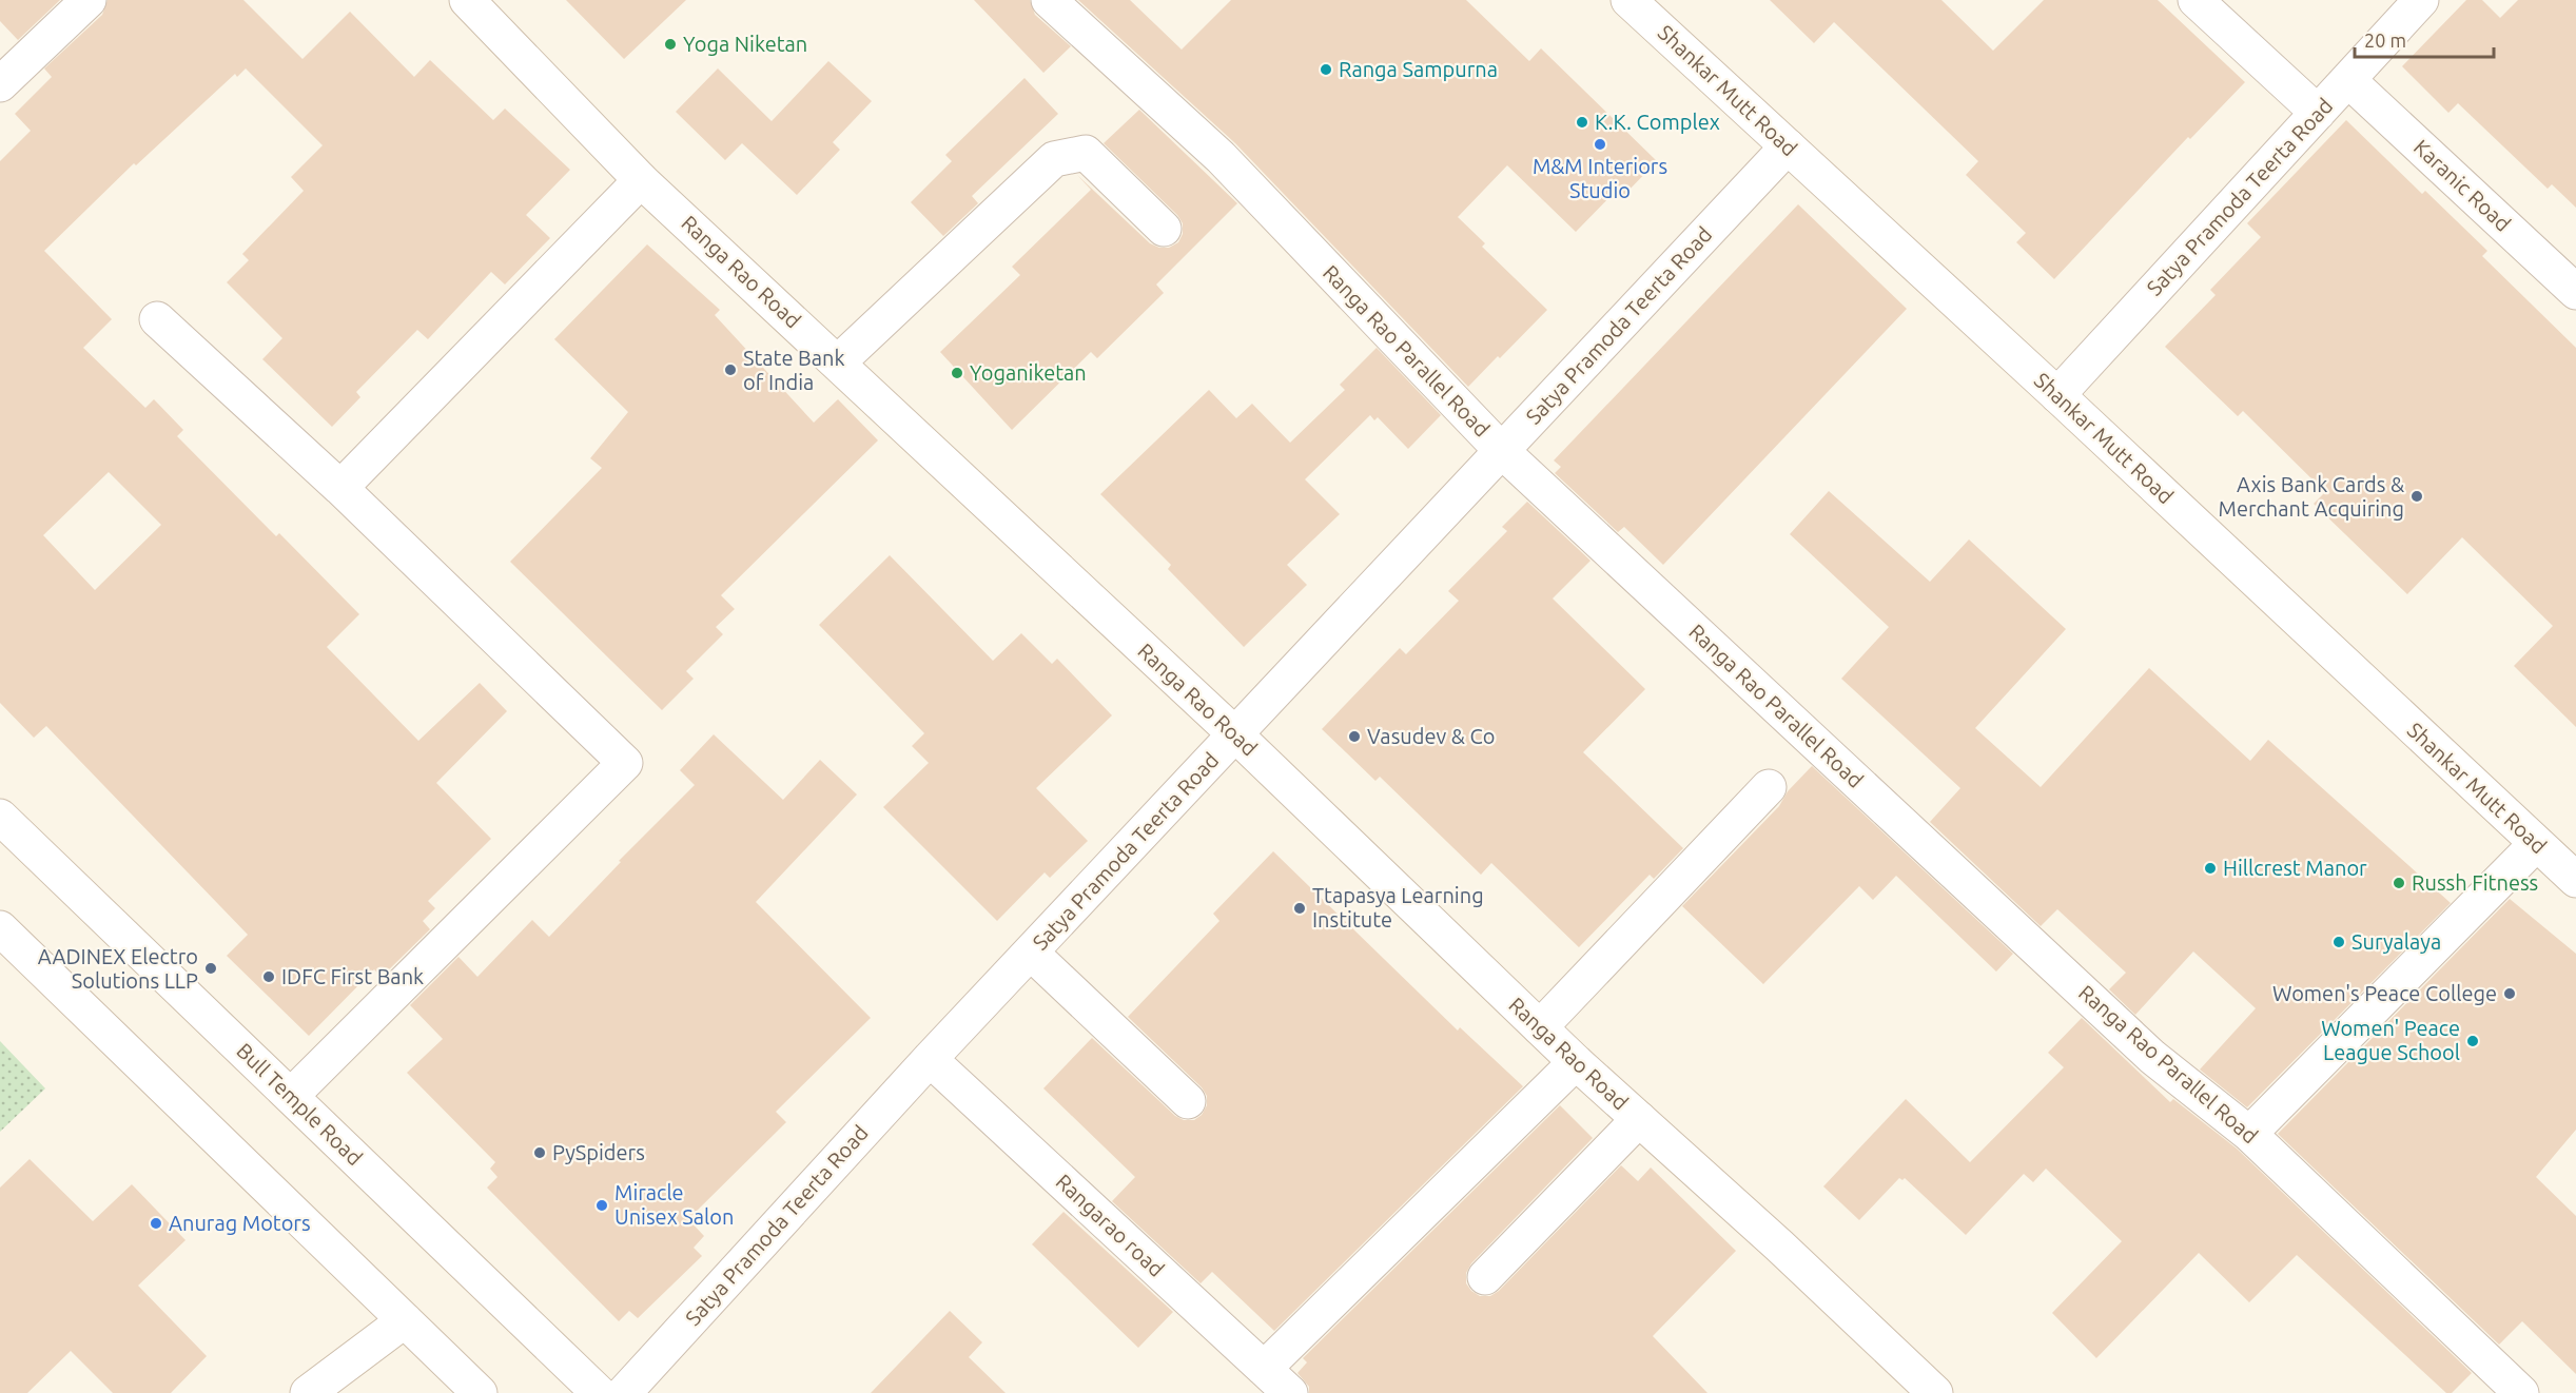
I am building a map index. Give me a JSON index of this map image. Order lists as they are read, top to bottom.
{
  "streets": {
    "street": [
      "Shankar Mutt Road",
      "Karanic Road",
      "Satya Pramoda Teerta Road",
      "Ranga Rao Road",
      "Ranga Rao Parallel Road",
      "Bull Temple Road",
      "Rangarao road"
    ]
  },
  "crossings": [
    ["Shankar Mutt Road", "Satya Pramoda Teerta Road"],
    ["Karanic Road", "Satya Pramoda Teerta Road"],
    ["Satya Pramoda Teerta Road", "Ranga Rao Road"],
    ["Satya Pramoda Teerta Road", "Ranga Rao Parallel Road"],
    ["Satya Pramoda Teerta Road", "Rangarao road"]
  ],
  "places": [
    "Yoga Niketan",
    "Ranga Sampurna",
    "K.K. Complex",
    "M&M Interiors Studio",
    "State Bank of India",
    "Yoganiketan",
    "Axis Bank Cards & Merchant Acquiring",
    "Vasudev & Co",
    "Hillcrest Manor",
    "Russh Fitness",
    "Ttapasya Learning Institute",
    "Suryalaya",
    "AADINEX Electro Solutions LLP",
    "IDFC First Bank",
    "Women's Peace College",
    "Women' Peace League School",
    "PySpiders",
    "Miracle Unisex Salon",
    "Anurag Motors"
  ],
  "scale_bar": "20 m"
}
